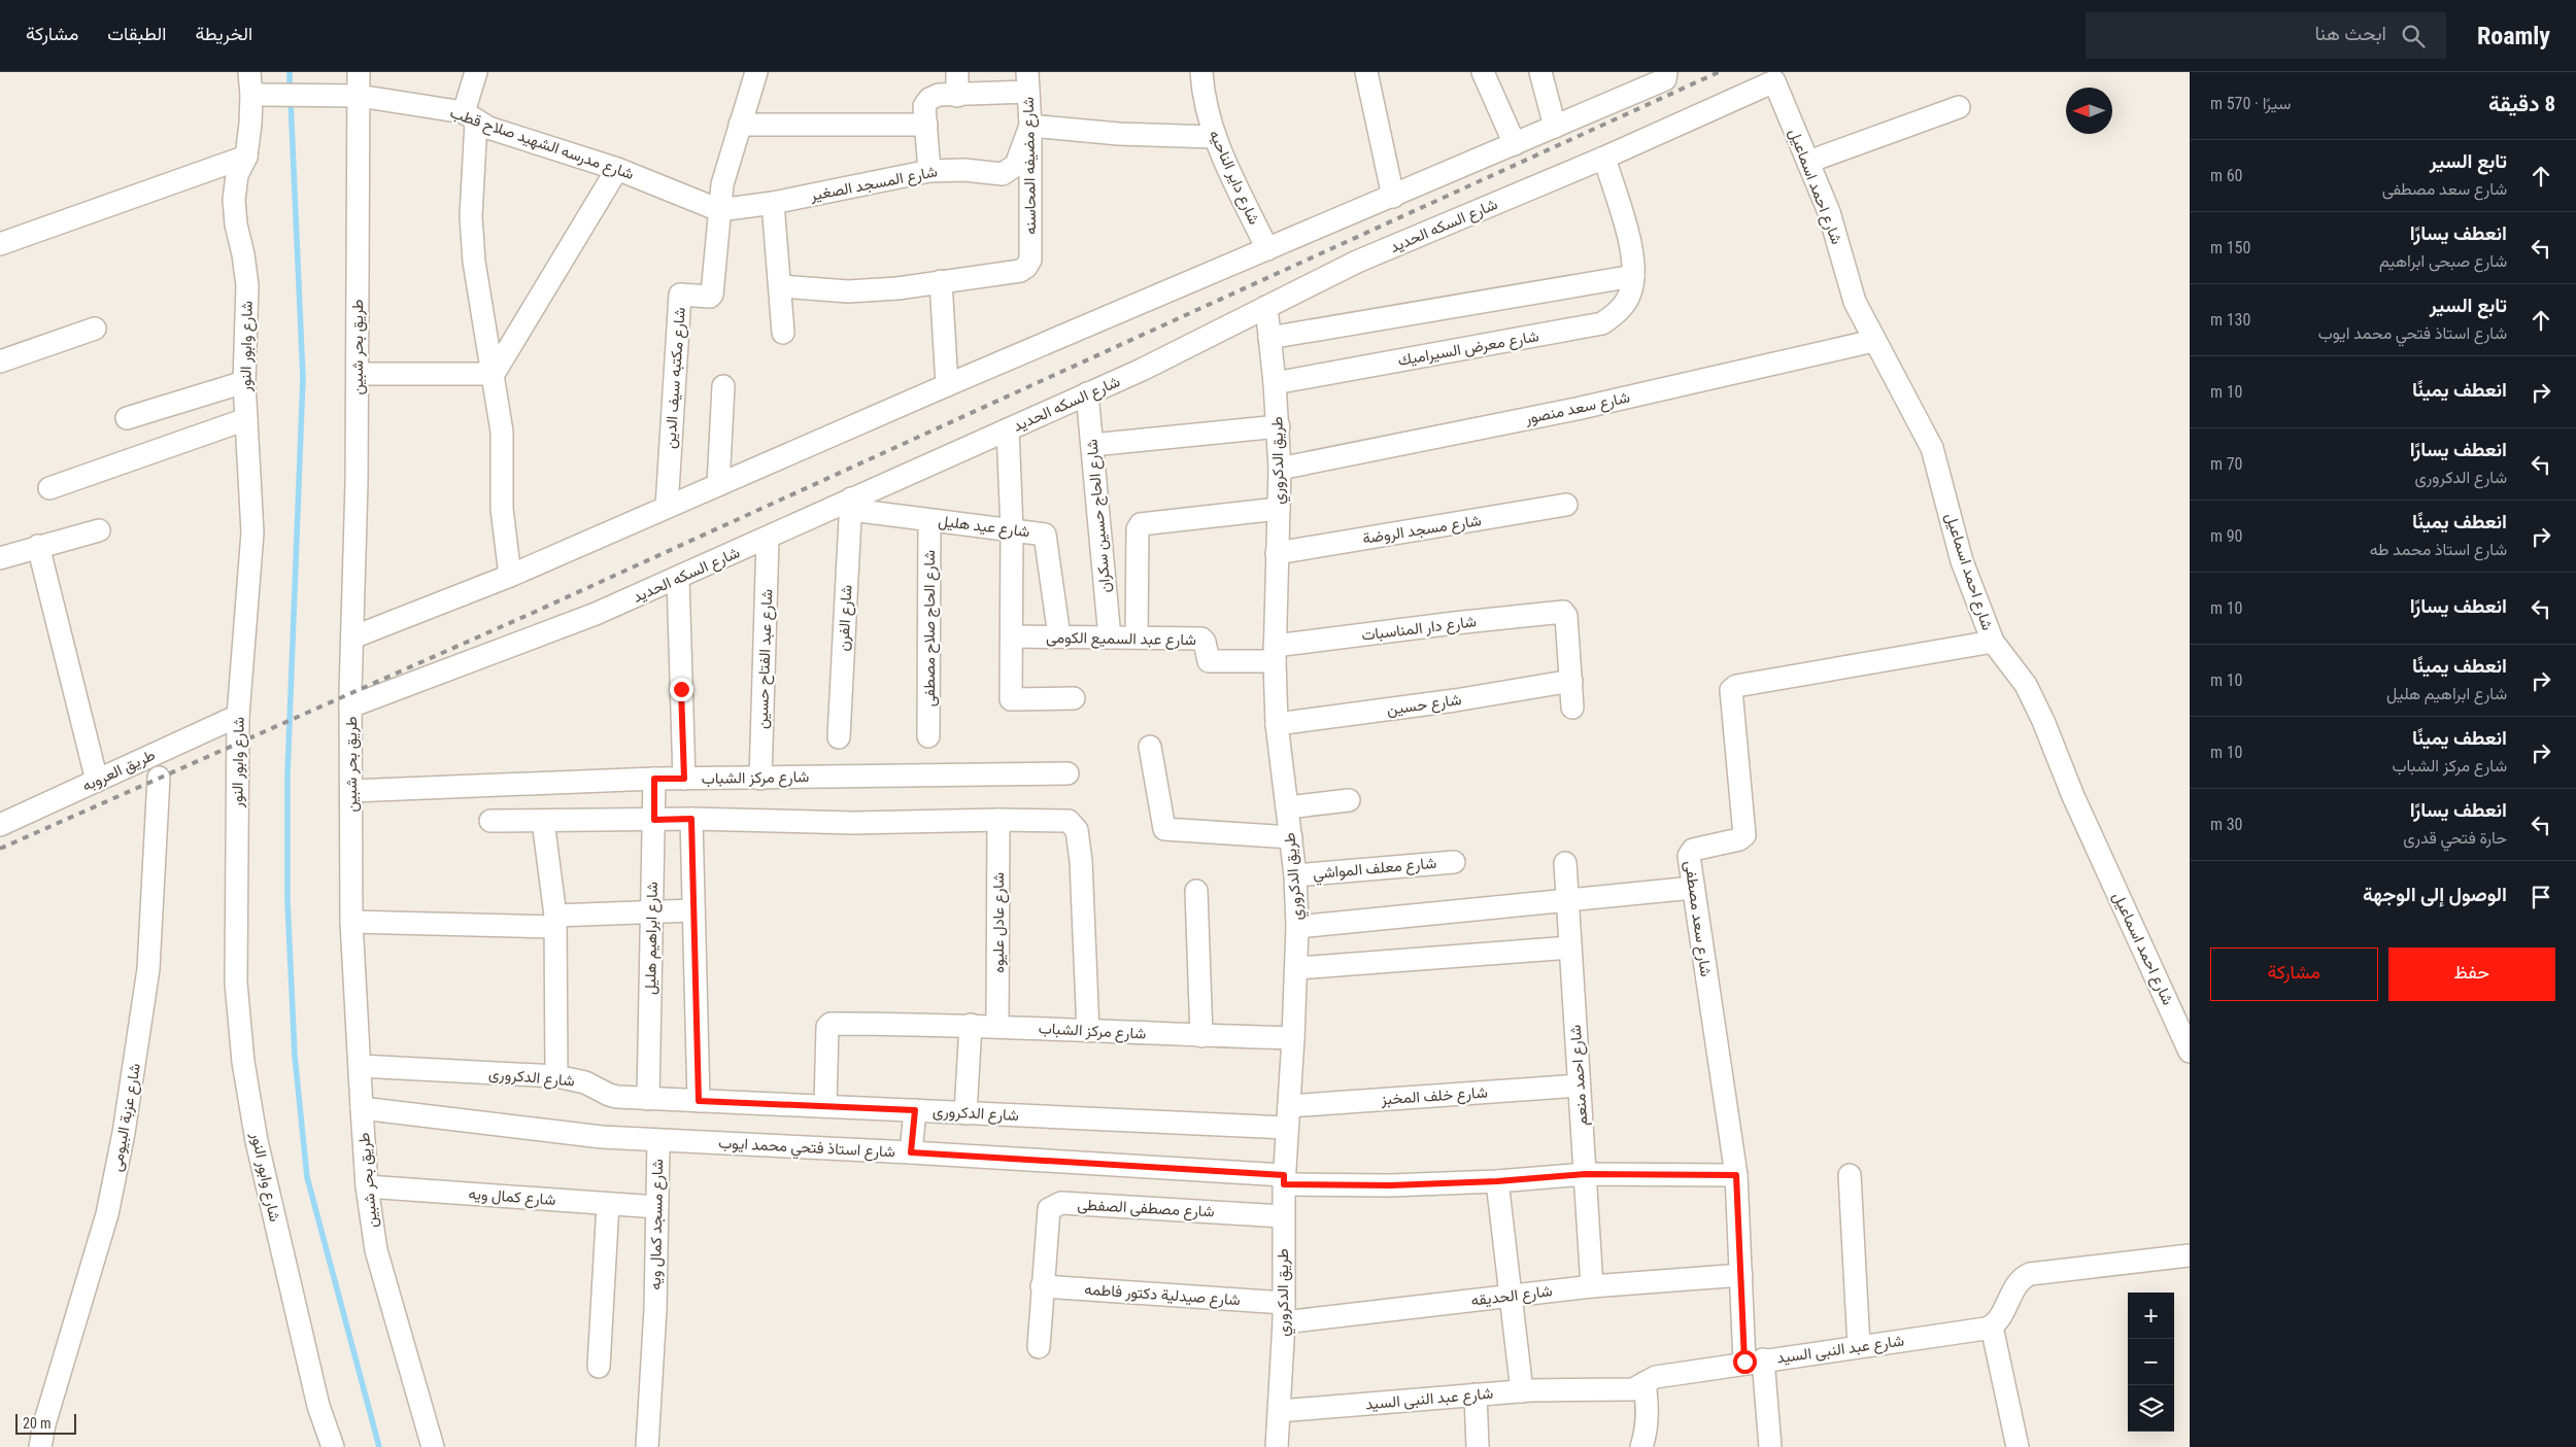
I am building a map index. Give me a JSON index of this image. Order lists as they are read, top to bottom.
{
  "streets": {
    "street": [
      "شارع مدرسه الشهيد صلاح قطب",
      "شارع مضيفه المحاسنه",
      "شارع داير الناحيه",
      "شارع المسجد الصغير",
      "شارع احمد اسماعيل",
      "شارع السكه الحديد",
      "شارع وابور النور",
      "طريق بحر شبين",
      "شارع معرض السيراميك",
      "شارع مكتبه سيف الدين",
      "شارع سعد منصور",
      "طريق الدكروري",
      "شارع الحاج حسين سكران",
      "شارع عيد هليل",
      "شارع مسجد الروضة",
      "شارع الفرن",
      "شارع الحاج صلاح مصطفى",
      "شارع دار المناسبات",
      "شارع عبد السميع الكومى",
      "شارع عبد الفتاح حسين",
      "شارع حسين",
      "طريق العروبه",
      "شارع مركز الشباب",
      "شارع معلف المواشي",
      "شارع سعد مصطفى",
      "شارع عادل عليوه",
      "شارع ابراهيم هليل",
      "شارع احمد منعم",
      "شارع الدكرورى",
      "شارع خلف المخبز",
      "شارع عزبة البيومى",
      "شارع استاذ فتحي محمد ايوب",
      "شارع كمال ويه",
      "شارع مصطفى الصفطى",
      "شارع مسجد كمال ويه",
      "شارع صيدلية دكتور فاطمه",
      "شارع الحديقه",
      "شارع عبد النبى السيد"
    ]
  },
  "crossings": [
    ["شارع مدرسه الشهيد صلاح قطب", "شارع المسجد الصغير"],
    ["شارع مدرسه الشهيد صلاح قطب", "شارع وابور النور"],
    ["شارع مدرسه الشهيد صلاح قطب", "طريق بحر شبين"],
    ["شارع مدرسه الشهيد صلاح قطب", "شارع مكتبه سيف الدين"],
    ["شارع مضيفه المحاسنه", "شارع المسجد الصغير"],
    ["شارع المسجد الصغير", "شارع مكتبه سيف الدين"],
    ["شارع احمد اسماعيل", "شارع السكه الحديد"],
    ["شارع احمد اسماعيل", "شارع سعد منصور"],
    ["شارع احمد اسماعيل", "شارع سعد مصطفى"],
    ["شارع السكه الحديد", "طريق بحر شبين"],
    ["شارع السكه الحديد", "طريق الدكروري"],
    ["شارع السكه الحديد", "شارع الحاج حسين سكران"],
    ["شارع السكه الحديد", "شارع عيد هليل"],
    ["شارع السكه الحديد", "شارع الفرن"],
    ["شارع السكه الحديد", "شارع عبد الفتاح حسين"],
    ["شارع وابور النور", "طريق العروبه"],
    ["طريق بحر شبين", "شارع مركز الشباب"],
    ["طريق بحر شبين", "شارع الدكرورى"],
    ["طريق بحر شبين", "شارع استاذ فتحي محمد ايوب"],
    ["طريق بحر شبين", "شارع كمال ويه"],
    ["شارع معرض السيراميك", "طريق الدكروري"],
    ["شارع سعد منصور", "طريق الدكروري"],
    ["طريق الدكروري", "شارع مسجد الروضة"],
    ["طريق الدكروري", "شارع دار المناسبات"],
    ["طريق الدكروري", "شارع عبد السميع الكومى"],
    ["طريق الدكروري", "شارع حسين"],
    ["طريق الدكروري", "شارع مركز الشباب"],
    ["طريق الدكروري", "شارع معلف المواشي"],
    ["طريق الدكروري", "شارع الدكرورى"],
    ["طريق الدكروري", "شارع خلف المخبز"],
    ["طريق الدكروري", "شارع استاذ فتحي محمد ايوب"],
    ["طريق الدكروري", "شارع مصطفى الصفطى"],
    ["طريق الدكروري", "شارع صيدلية دكتور فاطمه"],
    ["طريق الدكروري", "شارع الحديقه"],
    ["طريق الدكروري", "شارع عبد النبى السيد"],
    ["شارع الحاج حسين سكران", "شارع عبد السميع الكومى"],
    ["شارع عيد هليل", "شارع الفرن"],
    ["شارع عيد هليل", "شارع الحاج صلاح مصطفى"],
    ["شارع عيد هليل", "شارع عبد السميع الكومى"],
    ["شارع دار المناسبات", "شارع عبد السميع الكومى"],
    ["شارع دار المناسبات", "شارع حسين"],
    ["شارع عبد الفتاح حسين", "شارع مركز الشباب"],
    ["شارع مركز الشباب", "شارع عادل عليوه"],
    ["شارع مركز الشباب", "شارع ابراهيم هليل"],
    ["شارع مركز الشباب", "شارع الدكرورى"],
    ["شارع سعد مصطفى", "شارع استاذ فتحي محمد ايوب"],
    ["شارع سعد مصطفى", "شارع الحديقه"],
    ["شارع سعد مصطفى", "شارع عبد النبى السيد"],
    ["شارع ابراهيم هليل", "شارع الدكرورى"],
    ["شارع احمد منعم", "شارع خلف المخبز"],
    ["شارع احمد منعم", "شارع استاذ فتحي محمد ايوب"],
    ["شارع احمد منعم", "شارع الحديقه"],
    ["شارع استاذ فتحي محمد ايوب", "شارع مسجد كمال ويه"],
    ["شارع كمال ويه", "شارع مسجد كمال ويه"],
    ["شارع مصطفى الصفطى", "شارع صيدلية دكتور فاطمه"],
    ["شارع صيدلية دكتور فاطمه", "شارع الحديقه"]
  ],
  "scale_bar": "20 m",
  "north": "left",
  "page": {
    "header": "Roamly",
    "search": "ابحث هنا",
    "nav": ["الخريطة", "الطبقات", "مشاركة"],
    "heading": ["8 دقيقة", "سيرًا · 570 m"],
    "list": [
      ["تابع السير", "شارع سعد مصطفى", "60 m"],
      ["انعطف يسارًا", "شارع صبحى ابراهيم", "150 m"],
      ["تابع السير", "شارع استاذ فتحي محمد ايوب", "130 m"],
      ["انعطف يمينًا", "10 m"],
      ["انعطف يسارًا", "شارع الدكرورى", "70 m"],
      ["انعطف يمينًا", "شارع استاذ محمد طه", "90 m"],
      ["انعطف يسارًا", "10 m"],
      ["انعطف يمينًا", "شارع ابراهيم هليل", "10 m"],
      ["انعطف يمينًا", "شارع مركز الشباب", "10 m"],
      ["انعطف يسارًا", "حارة فتحي قدرى", "30 m"],
      "الوصول إلى الوجهة"
    ],
    "buttons": ["حفظ", "مشاركة"],
    "map_buttons": ["+", "−"],
    "scale": "20 m"
  }
}
